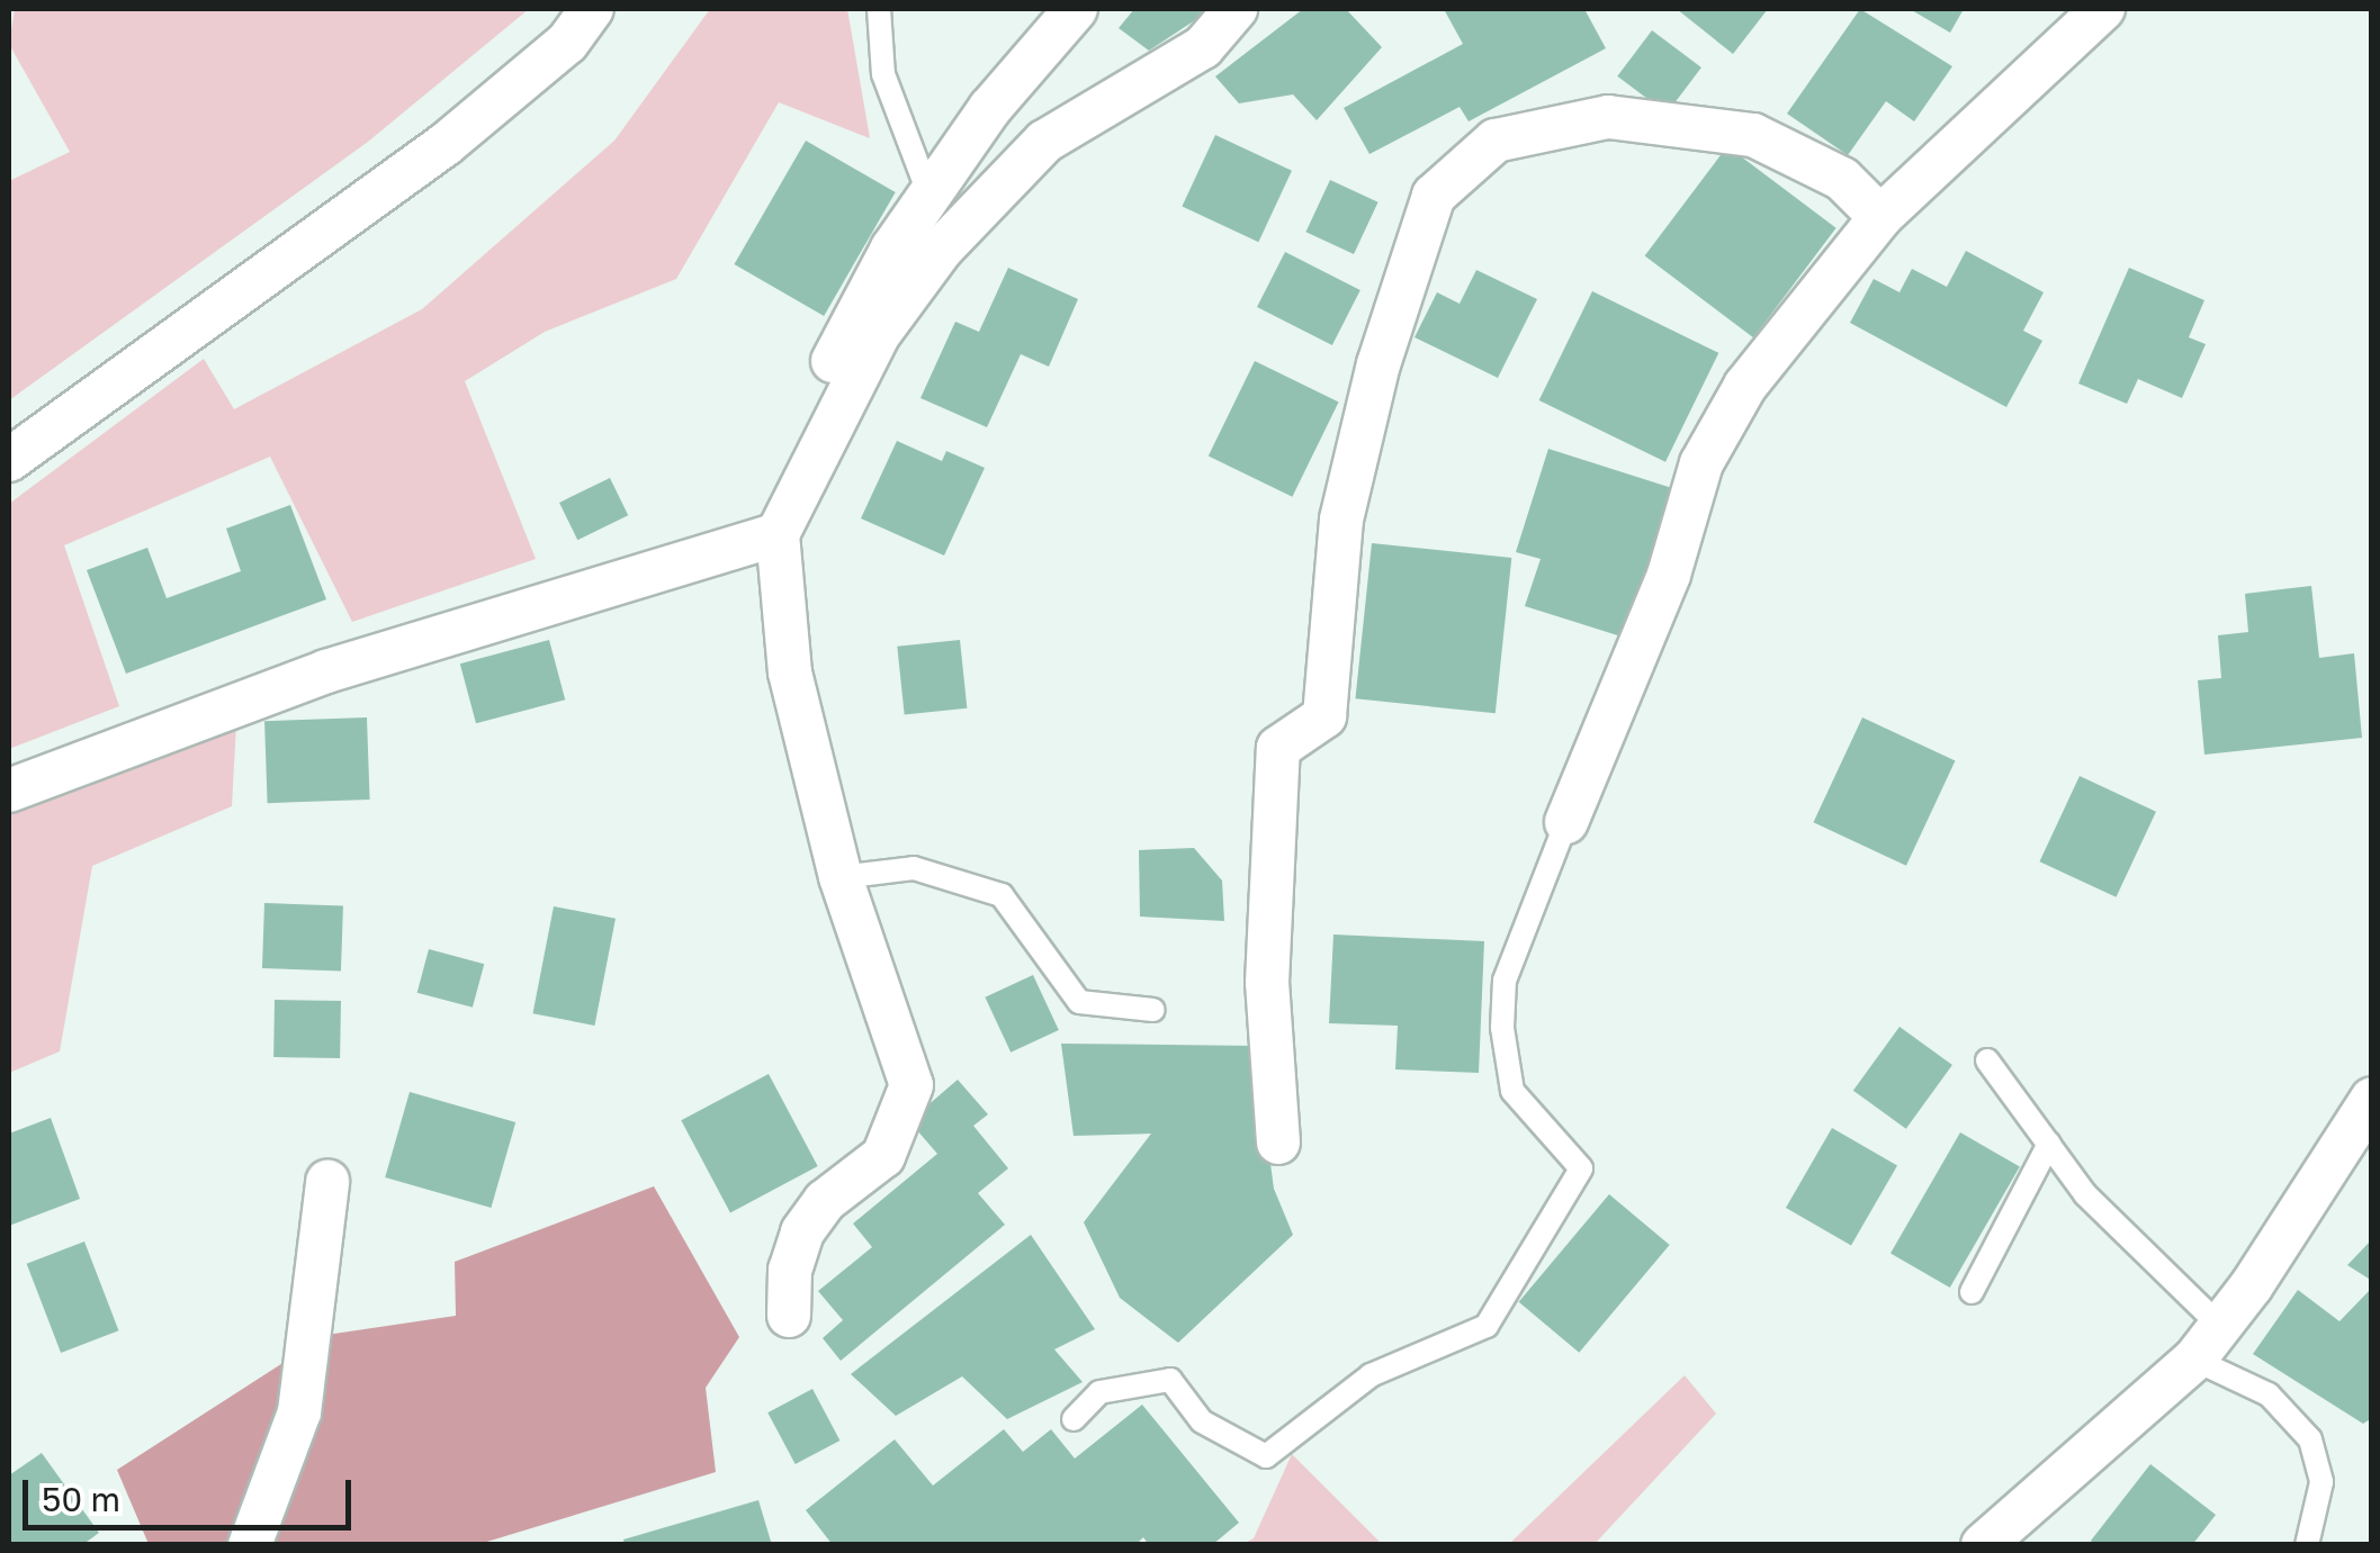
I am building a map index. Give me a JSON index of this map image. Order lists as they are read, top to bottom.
{
  "scale_bar": "50 m"
}
